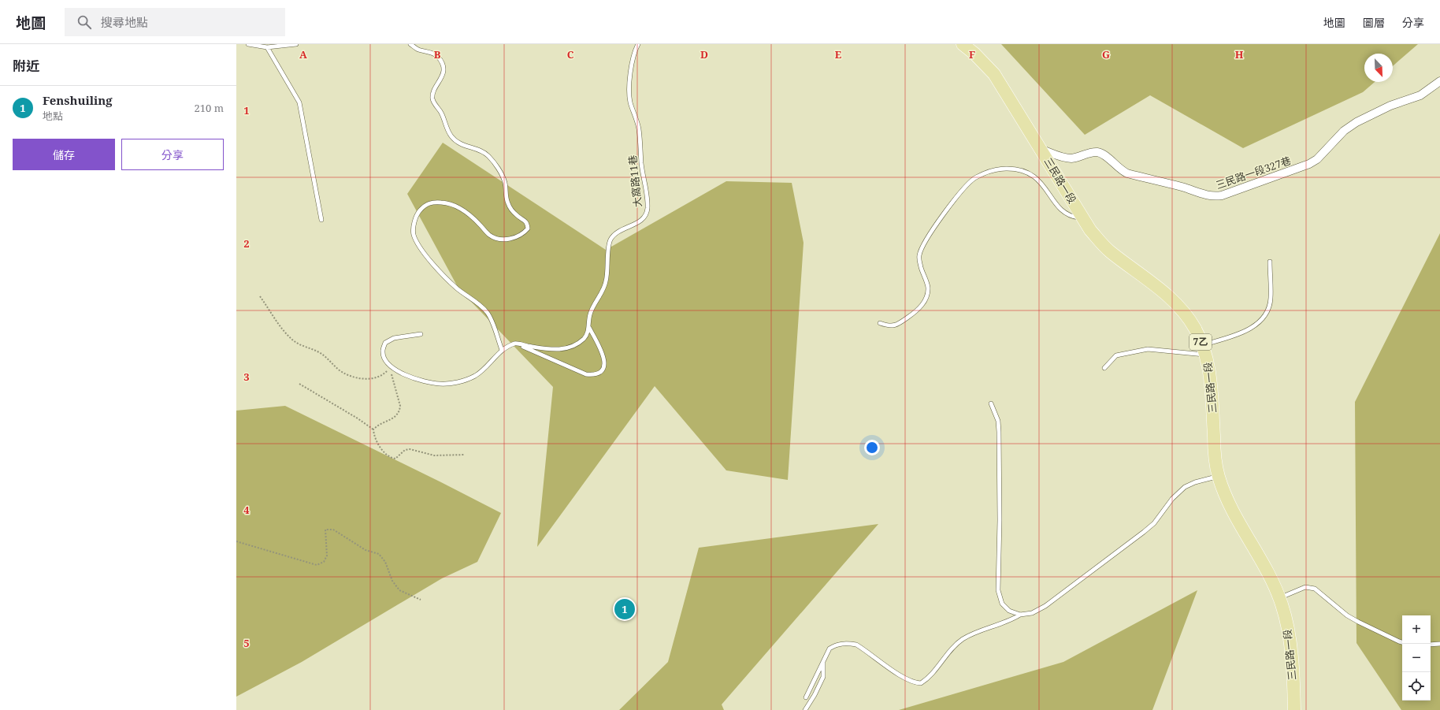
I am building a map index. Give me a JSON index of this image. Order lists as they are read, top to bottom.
{
  "streets": {
    "main road": ["三民路一段", "7乙"],
    "street": ["三民路一段327巷"],
    "lane": ["大窩路11巷"]
  },
  "crossings": [
    ["三民路一段327巷", "三民路一段"]
  ],
  "north": "bottom right",
  "page": {
    "header": "地圖",
    "search": "搜尋地點",
    "nav": ["地圖", "圖層", "分享"],
    "heading": "附近",
    "list": [
      {
        "mark": "1",
        "name": "Fenshuiling",
        "note": "地點",
        "value": "210 m"
      }
    ],
    "buttons": ["儲存", "分享"],
    "pins": "1",
    "map_buttons": ["+", "−"]
  },
  "grid": {
    "columns": [
      "A",
      "B",
      "C",
      "D",
      "E",
      "F",
      "G",
      "H"
    ],
    "rows": [
      "1",
      "2",
      "3",
      "4",
      "5"
    ]
  }
}
